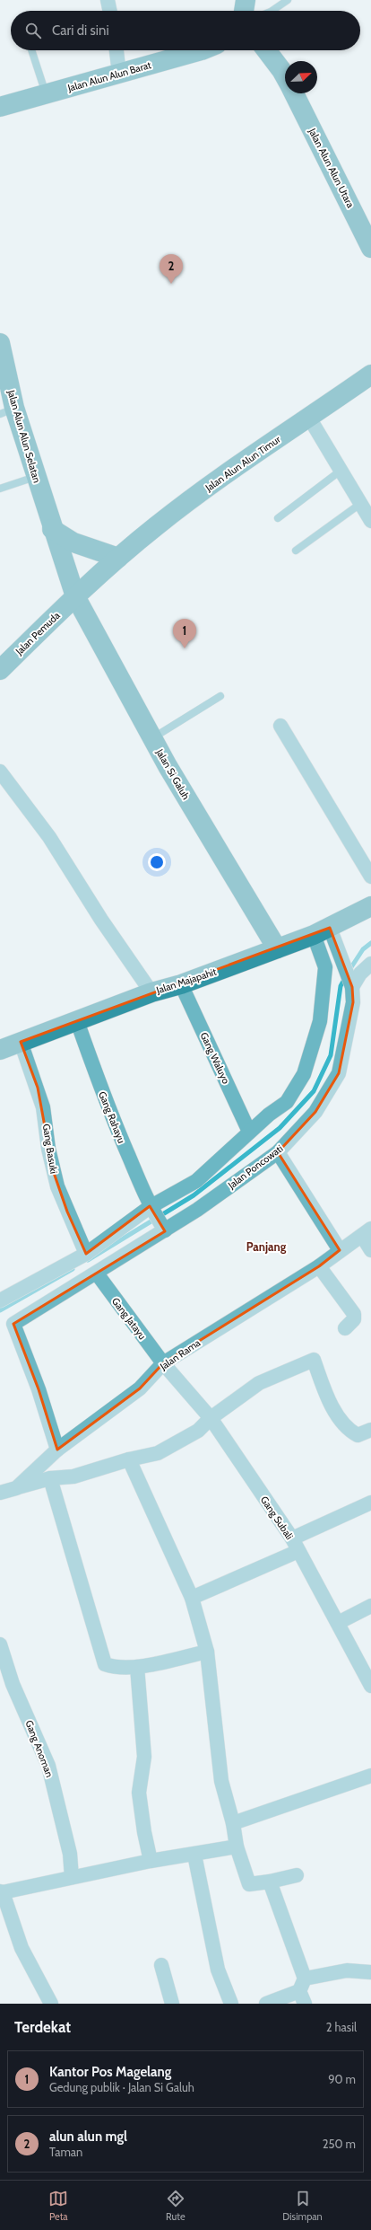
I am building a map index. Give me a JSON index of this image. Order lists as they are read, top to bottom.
{
  "streets": {
    "main road": [
      "Jalan Alun Alun Barat",
      "Jalan Alun Alun Utara",
      "Jalan Alun Alun Selatan",
      "Jalan Alun Alun Timur",
      "Jalan Pemuda",
      "Jalan Si Galuh",
      "Jalan Majapahit"
    ],
    "street": [
      "Gang Waluyo",
      "Gang Rahayu",
      "Gang Basuki",
      "Jalan Poncowati",
      "Gang Jatayu",
      "Jalan Rama",
      "Gang Subali",
      "Gang Anoman"
    ]
  },
  "crossings": [
    ["Jalan Alun Alun Selatan", "Jalan Alun Alun Timur"],
    ["Jalan Alun Alun Selatan", "Jalan Pemuda"],
    ["Jalan Alun Alun Selatan", "Jalan Si Galuh"],
    ["Jalan Alun Alun Timur", "Jalan Pemuda"],
    ["Jalan Alun Alun Timur", "Jalan Si Galuh"],
    ["Jalan Pemuda", "Jalan Si Galuh"],
    ["Jalan Si Galuh", "Jalan Majapahit"],
    ["Jalan Majapahit", "Gang Waluyo"],
    ["Jalan Majapahit", "Gang Rahayu"],
    ["Jalan Majapahit", "Gang Basuki"],
    ["Gang Rahayu", "Jalan Poncowati"],
    ["Jalan Poncowati", "Gang Jatayu"],
    ["Jalan Poncowati", "Jalan Rama"],
    ["Gang Jatayu", "Jalan Rama"],
    ["Gang Jatayu", "Gang Subali"],
    ["Jalan Rama", "Gang Subali"]
  ],
  "districts": ["Panjang"],
  "north": "top right",
  "page": {
    "search": "Cari di sini",
    "pins": ["2", "1"],
    "heading": ["Terdekat", "2 hasil"],
    "list": [
      {
        "mark": "1",
        "name": "Kantor Pos Magelang",
        "note": "Gedung publik · Jalan Si Galuh",
        "value": "90 m"
      },
      {
        "mark": "2",
        "name": "alun alun mgl",
        "note": "Taman",
        "value": "250 m"
      }
    ],
    "nav": ["Peta", "Rute", "Disimpan"]
  }
}
